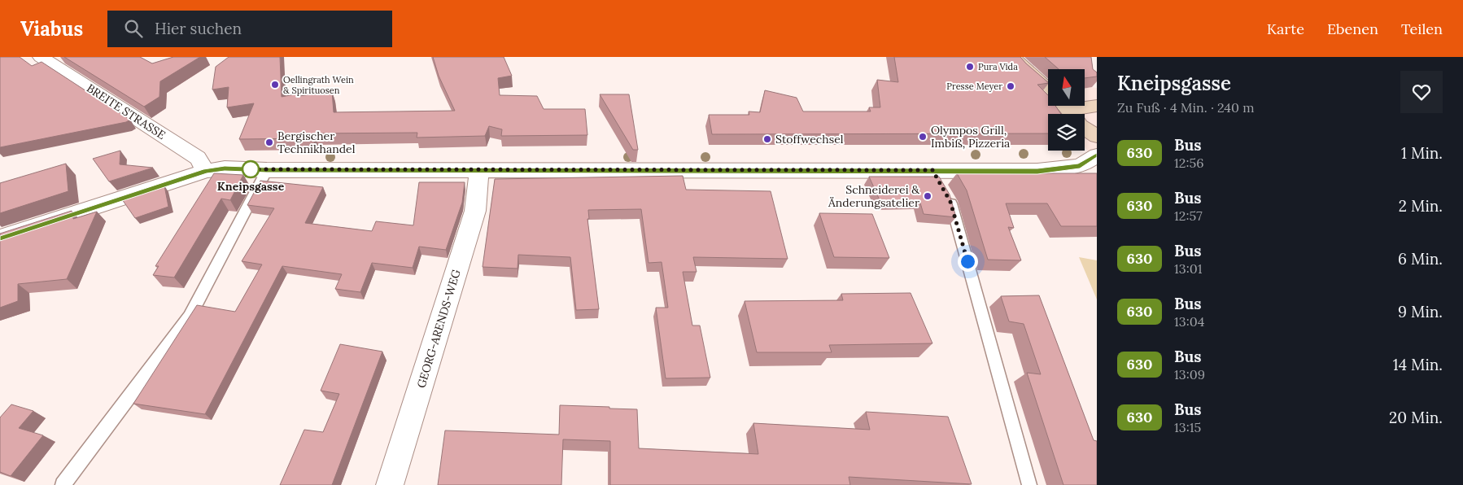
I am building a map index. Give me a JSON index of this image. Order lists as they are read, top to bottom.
{
  "streets": {
    "street": ["BREITE STRASSE", "GEORG-ARENDS-WEG"]
  },
  "places": [
    "Pura Vida",
    "Oellingrath Wein & Spirituosen",
    "Presse Meyer",
    "Olympos Grill, Imbiß, Pizzeria",
    "Stoffwechsel",
    "Bergischer Technikhandel",
    "Kneipsgasse",
    "Schneiderei & Änderungsatelier"
  ],
  "lines": ["bus line 630"],
  "north": "top",
  "page": {
    "header": "Viabus",
    "search": "Hier suchen",
    "nav": ["Karte", "Ebenen", "Teilen"],
    "heading": ["Kneipsgasse", "Zu Fuß · 4 Min. · 240 m"],
    "list": [
      {
        "mark": "630",
        "name": "Bus",
        "note": "12:56",
        "value": "1 Min."
      },
      {
        "mark": "630",
        "name": "Bus",
        "note": "12:57",
        "value": "2 Min."
      },
      {
        "mark": "630",
        "name": "Bus",
        "note": "13:01",
        "value": "6 Min."
      },
      {
        "mark": "630",
        "name": "Bus",
        "note": "13:04",
        "value": "9 Min."
      },
      {
        "mark": "630",
        "name": "Bus",
        "note": "13:09",
        "value": "14 Min."
      },
      {
        "mark": "630",
        "name": "Bus",
        "note": "13:15",
        "value": "20 Min."
      }
    ]
  }
}
